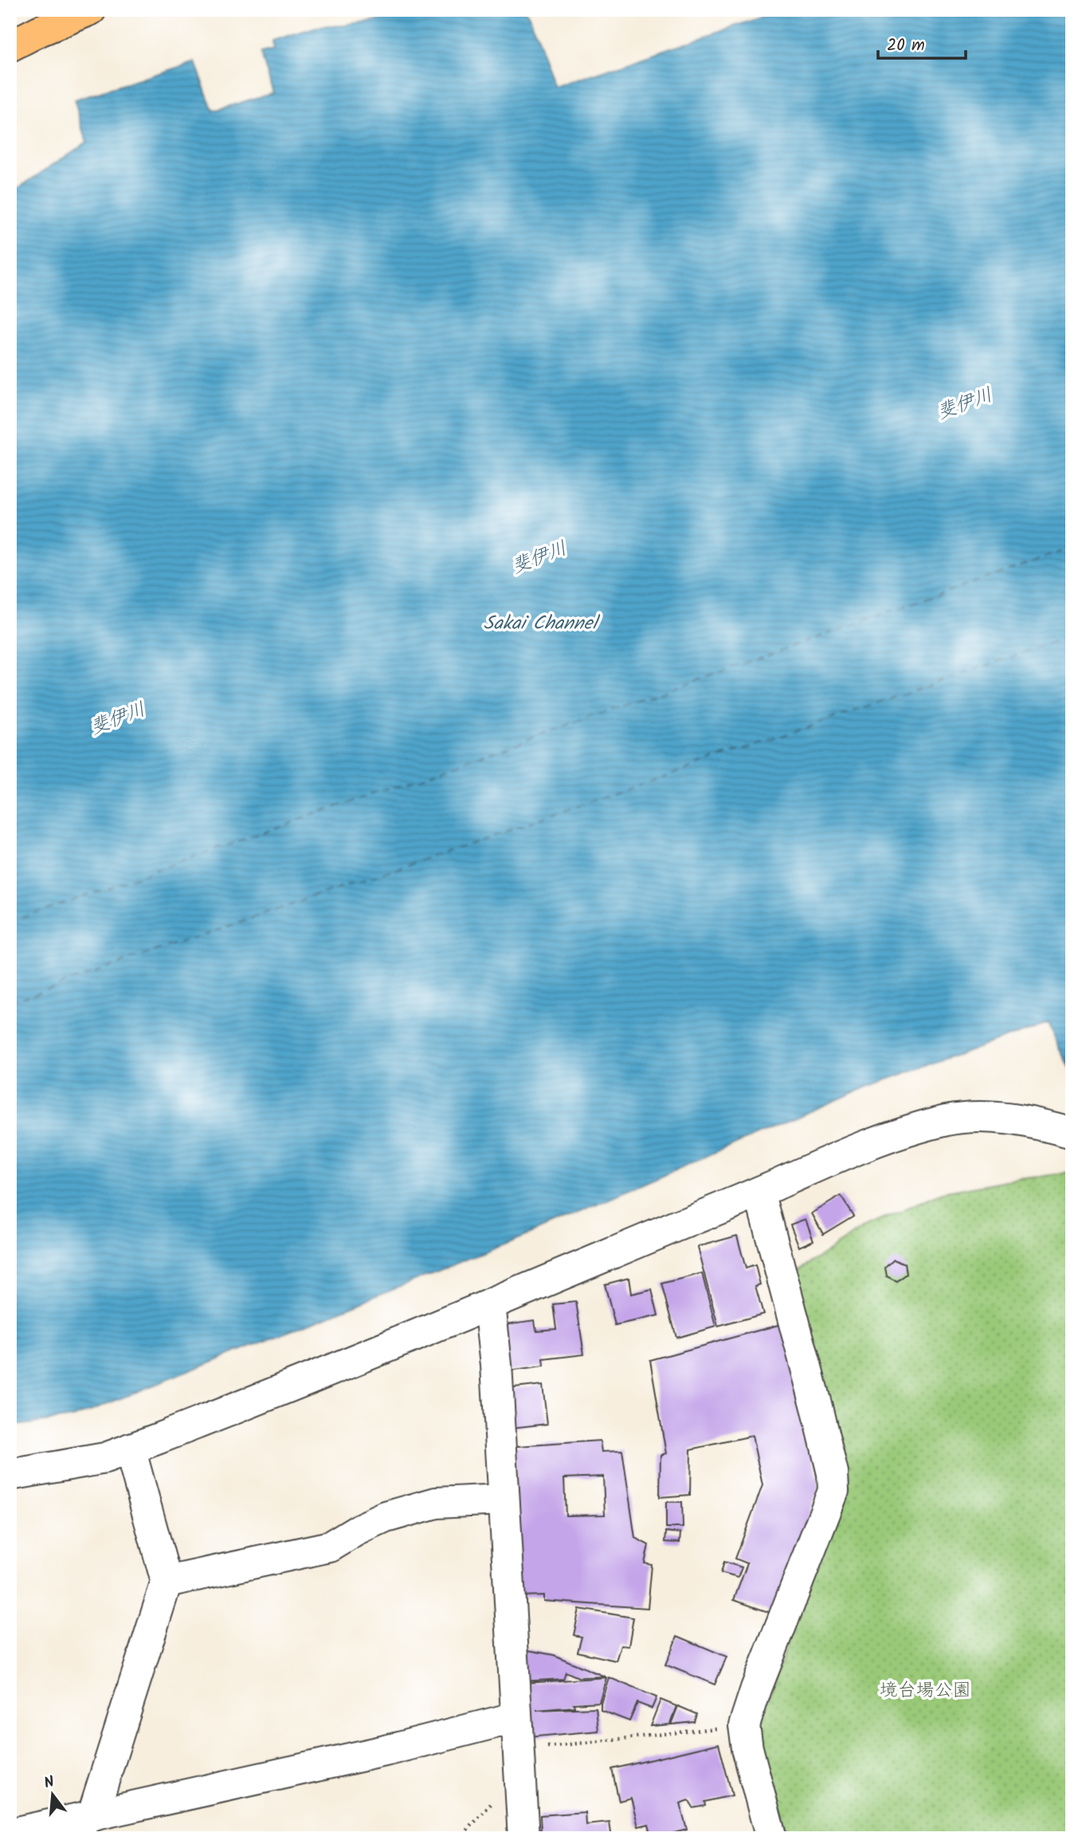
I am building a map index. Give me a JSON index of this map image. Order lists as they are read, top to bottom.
{
  "water": ["斐伊川", "Sakai Channel"],
  "parks": ["境台場公園"],
  "scale_bar": "20 m",
  "north": "top"
}
